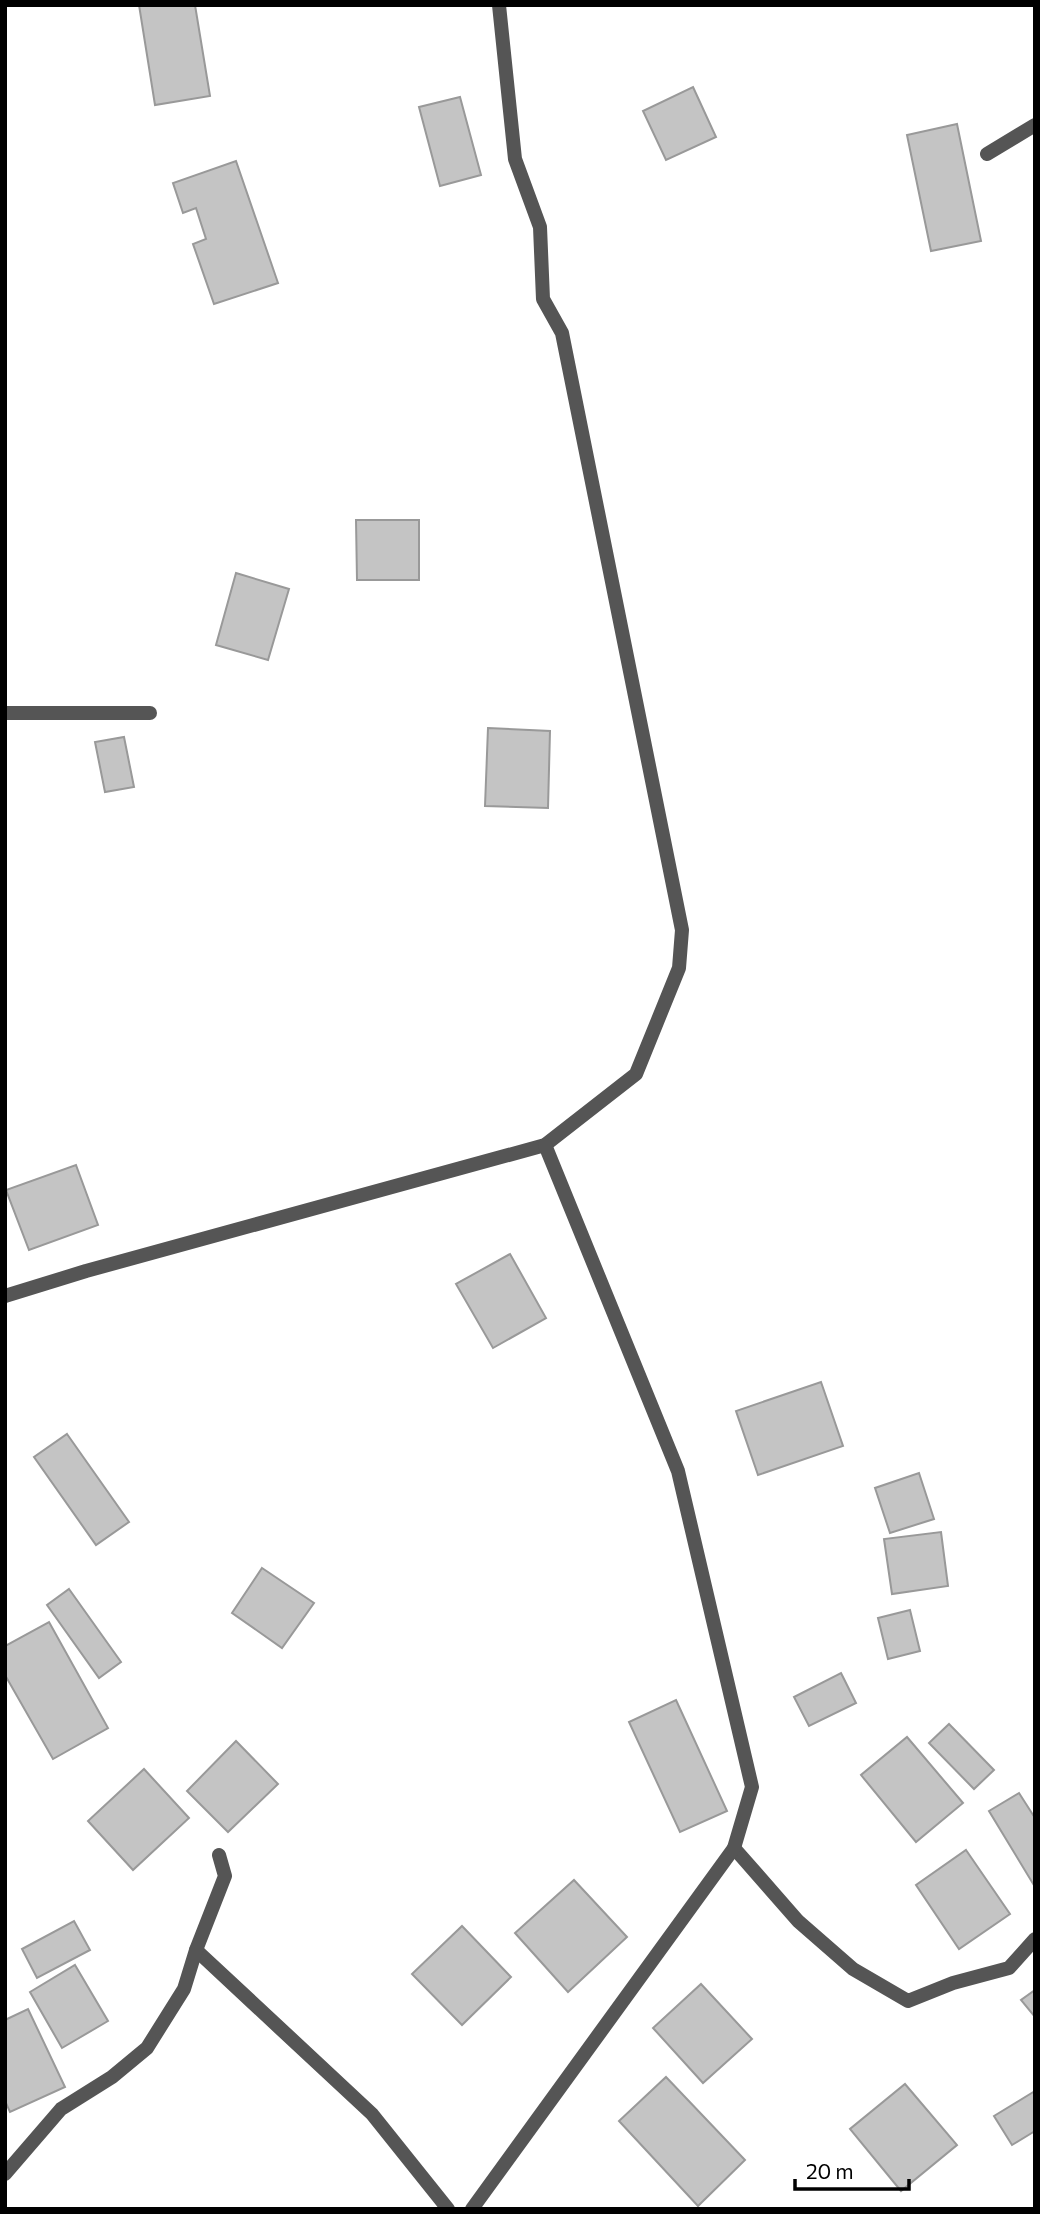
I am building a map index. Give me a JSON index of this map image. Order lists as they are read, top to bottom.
{
  "scale_bar": "20 m"
}
